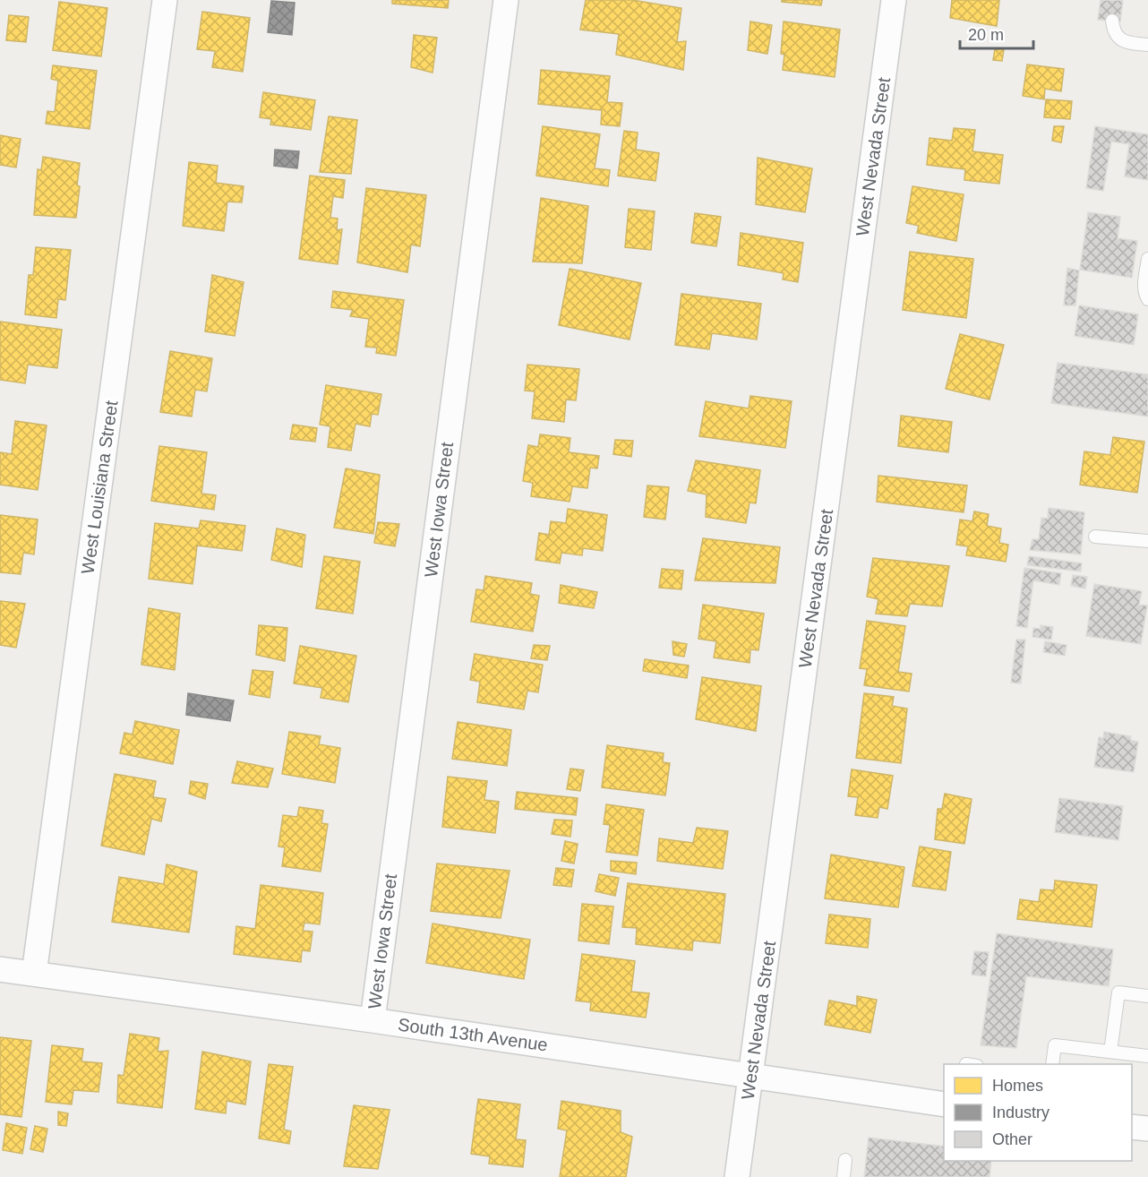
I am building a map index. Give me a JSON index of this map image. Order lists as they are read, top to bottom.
{
  "streets": {
    "street": [
      "West Nevada Street",
      "West Louisiana Street",
      "West Iowa Street",
      "South 13th Avenue"
    ]
  },
  "crossings": [
    ["West Nevada Street", "South 13th Avenue"],
    ["West Louisiana Street", "South 13th Avenue"],
    ["West Iowa Street", "South 13th Avenue"]
  ],
  "legend": ["Homes", "Industry", "Other"],
  "scale_bar": "20 m"
}
